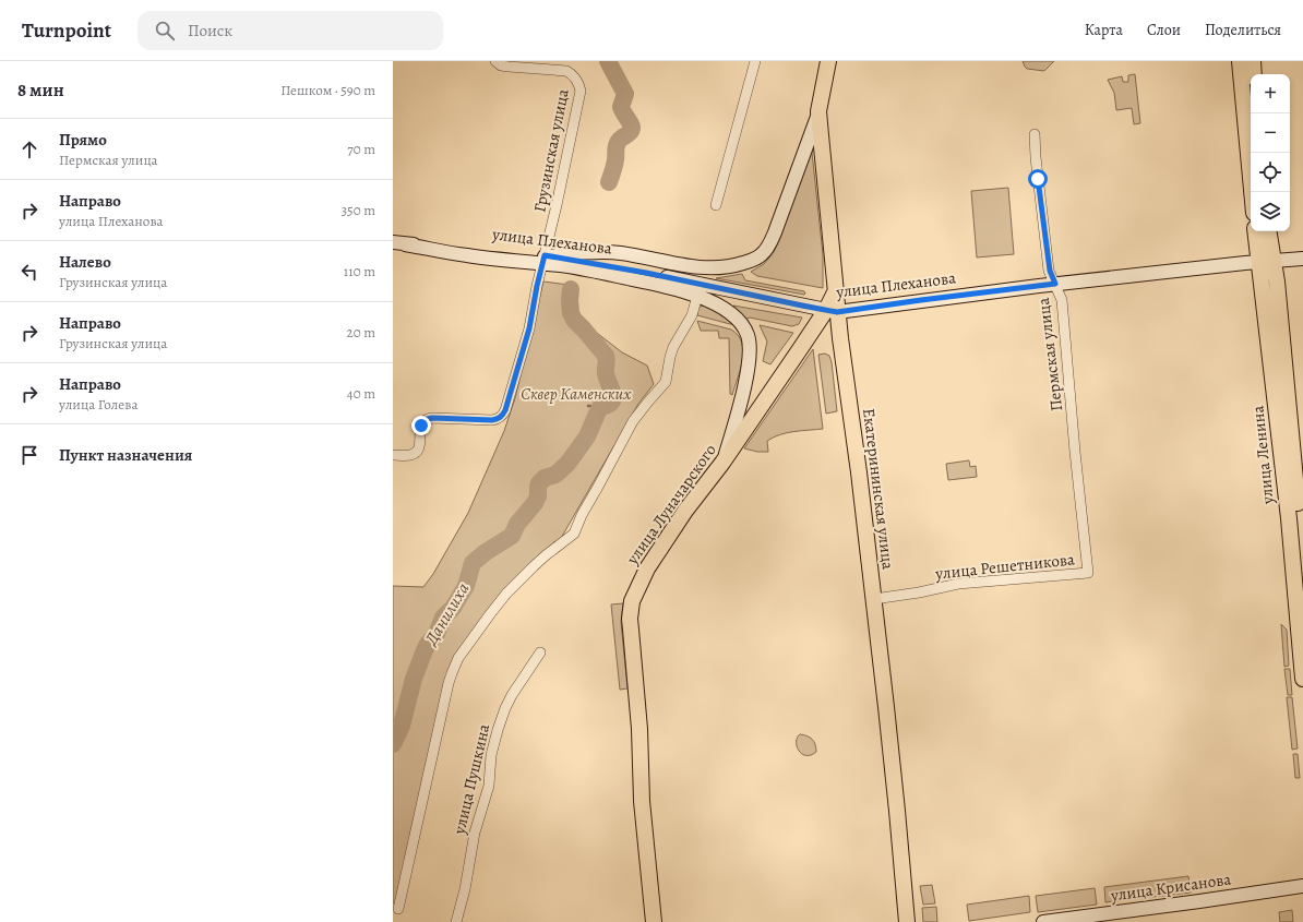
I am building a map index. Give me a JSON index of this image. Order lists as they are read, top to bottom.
{
  "streets": {
    "main road": [
      "улица Плеханова",
      "улица Ленина",
      "Екатерининская улица",
      "улица Луначарского",
      "улица Крисанова"
    ],
    "street": [
      "Грузинская улица",
      "Пермская улица",
      "улица Решетникова",
      "улица Пушкина"
    ]
  },
  "crossings": [
    ["Грузинская улица", "улица Плеханова"],
    ["улица Плеханова", "Пермская улица"],
    ["улица Плеханова", "улица Ленина"],
    ["улица Плеханова", "Екатерининская улица"],
    ["улица Плеханова", "улица Луначарского"],
    ["Пермская улица", "улица Решетникова"],
    ["Екатерининская улица", "улица Луначарского"],
    ["Екатерининская улица", "улица Решетникова"]
  ],
  "water": ["Данилиха"],
  "parks": ["Сквер Каменских"],
  "page": {
    "header": "Turnpoint",
    "search": "Поиск",
    "nav": ["Карта", "Слои", "Поделиться"],
    "heading": ["8 мин", "Пешком · 590 m"],
    "map_buttons": ["+", "−"],
    "list": [
      ["Прямо", "Пермская улица", "70 m"],
      ["Направо", "улица Плеханова", "350 m"],
      ["Налево", "Грузинская улица", "110 m"],
      ["Направо", "Грузинская улица", "20 m"],
      ["Направо", "улица Голева", "40 m"],
      "Пункт назначения"
    ]
  }
}
